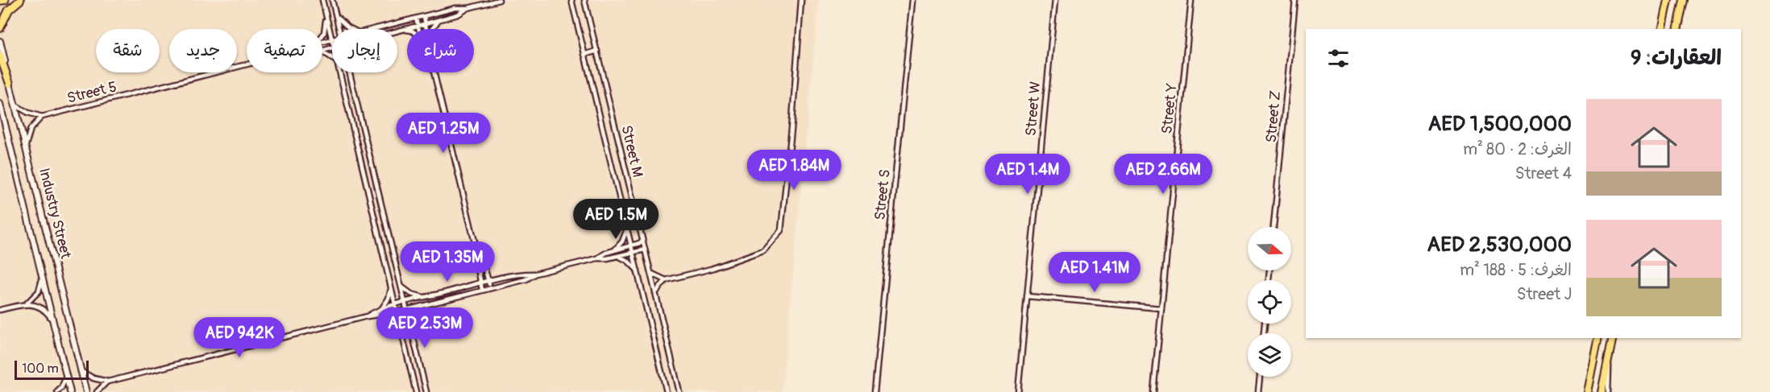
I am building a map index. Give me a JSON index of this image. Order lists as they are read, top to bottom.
{
  "streets": {
    "street": [
      "Street 5",
      "Street W",
      "Street Y",
      "Street Z",
      "Street M",
      "Street S",
      "Industry Street"
    ]
  },
  "scale_bar": "100 m",
  "north": "right",
  "page": {
    "chip": [
      "شراء",
      "إيجار",
      "تصفية",
      "جديد",
      "شقة"
    ],
    "heading": "العقارات: 9",
    "list": [
      {
        "name": "AED 1,500,000",
        "note": "الغرف: 2 · 80 m² · Street 4"
      },
      {
        "name": "AED 2,530,000",
        "note": "الغرف: 5 · 188 m² · Street J"
      }
    ],
    "price": [
      "AED 1.25M",
      "AED 1.84M",
      "AED 1.4M",
      "AED 2.66M",
      "AED 1.5M",
      "AED 1.35M",
      "AED 1.41M",
      "AED 2.53M",
      "AED 942K"
    ],
    "scale": "100 m"
  }
}
